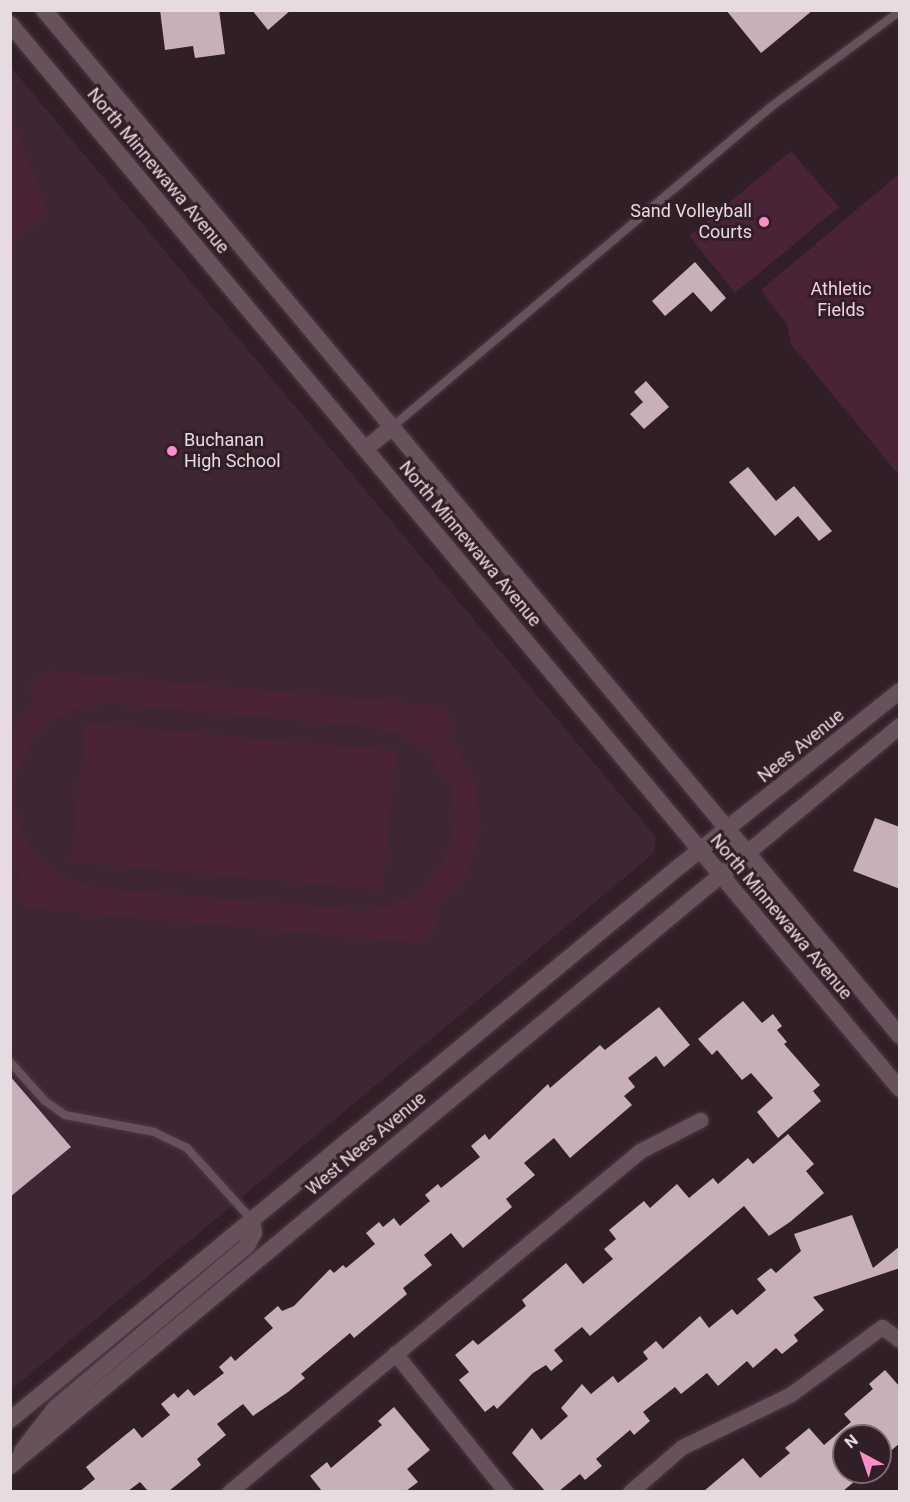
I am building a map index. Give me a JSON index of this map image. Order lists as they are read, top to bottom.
{
  "streets": {
    "main road": ["North Minnewawa Avenue", "Nees Avenue", "West Nees Avenue"]
  },
  "crossings": [
    ["North Minnewawa Avenue", "Nees Avenue"],
    ["North Minnewawa Avenue", "West Nees Avenue"],
    ["Nees Avenue", "West Nees Avenue"]
  ],
  "parks": ["Athletic Fields"],
  "places": ["Sand Volleyball Courts", "Buchanan High School"],
  "north": "top left"
}
